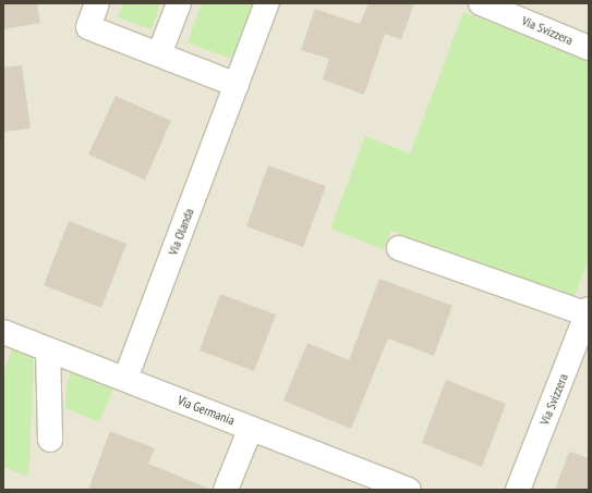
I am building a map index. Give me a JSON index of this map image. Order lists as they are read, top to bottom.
{
  "streets": {
    "street": ["Via Svizzera", "Via Olanda", "Via Germania"]
  },
  "crossings": [
    ["Via Olanda", "Via Germania"]
  ]
}
